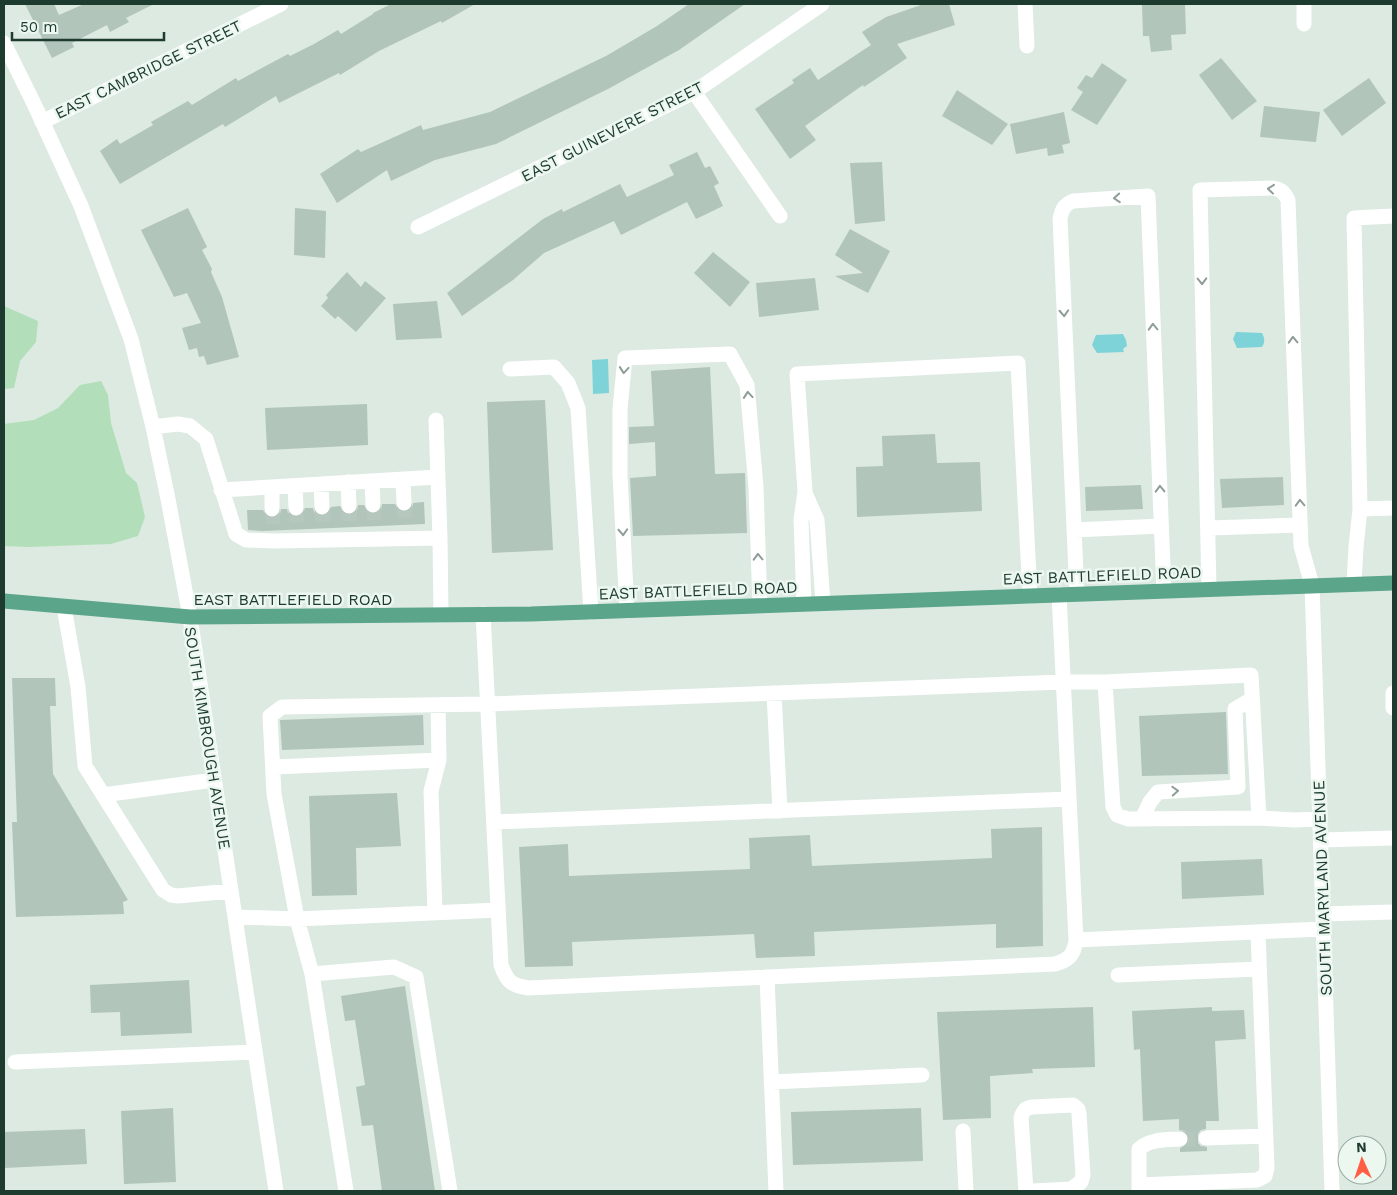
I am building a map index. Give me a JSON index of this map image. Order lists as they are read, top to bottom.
{
  "streets": {
    "main road": ["EAST BATTLEFIELD ROAD"],
    "street": [
      "EAST CAMBRIDGE STREET",
      "EAST GUINEVERE STREET",
      "SOUTH KIMBROUGH AVENUE",
      "SOUTH MARYLAND AVENUE"
    ]
  },
  "crossings": [
    ["EAST CAMBRIDGE STREET", "SOUTH KIMBROUGH AVENUE"],
    ["EAST BATTLEFIELD ROAD", "SOUTH KIMBROUGH AVENUE"],
    ["EAST BATTLEFIELD ROAD", "SOUTH MARYLAND AVENUE"]
  ],
  "scale_bar": "50 m",
  "north": "top"
}
